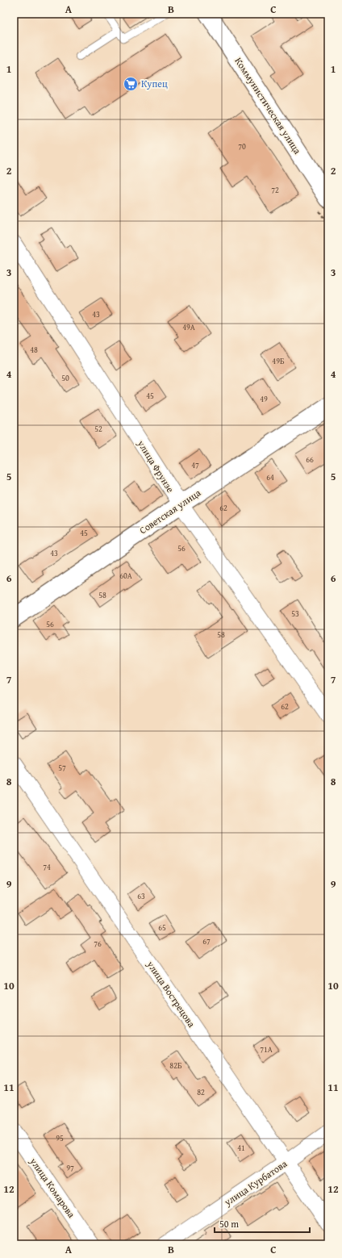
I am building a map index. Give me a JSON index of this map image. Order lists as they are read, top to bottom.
{
  "streets": {
    "street": [
      "Коммунистическая улица",
      "улица Фрунзе",
      "Советская улица",
      "улица Вострецова",
      "улица Курбатова",
      "улица Комарова"
    ]
  },
  "crossings": [
    ["улица Фрунзе", "Советская улица"],
    ["улица Вострецова", "улица Курбатова"]
  ],
  "places": {
    "supermarket": ["Купец"]
  },
  "house_numbers": [
    "70",
    "72",
    "43",
    "49А",
    "48",
    "49Б",
    "50",
    "45",
    "49",
    "52",
    "66",
    "47",
    "64",
    "62",
    "45",
    "56",
    "43",
    "60А",
    "58",
    "53",
    "56",
    "58",
    "62",
    "57",
    "74",
    "63",
    "65",
    "67",
    "76",
    "71А",
    "82Б",
    "82",
    "95",
    "41",
    "97"
  ],
  "scale_bar": "50 m",
  "grid": {
    "columns": ["A", "B", "C"],
    "rows": [
      "1",
      "2",
      "3",
      "4",
      "5",
      "6",
      "7",
      "8",
      "9",
      "10",
      "11",
      "12"
    ]
  }
}
